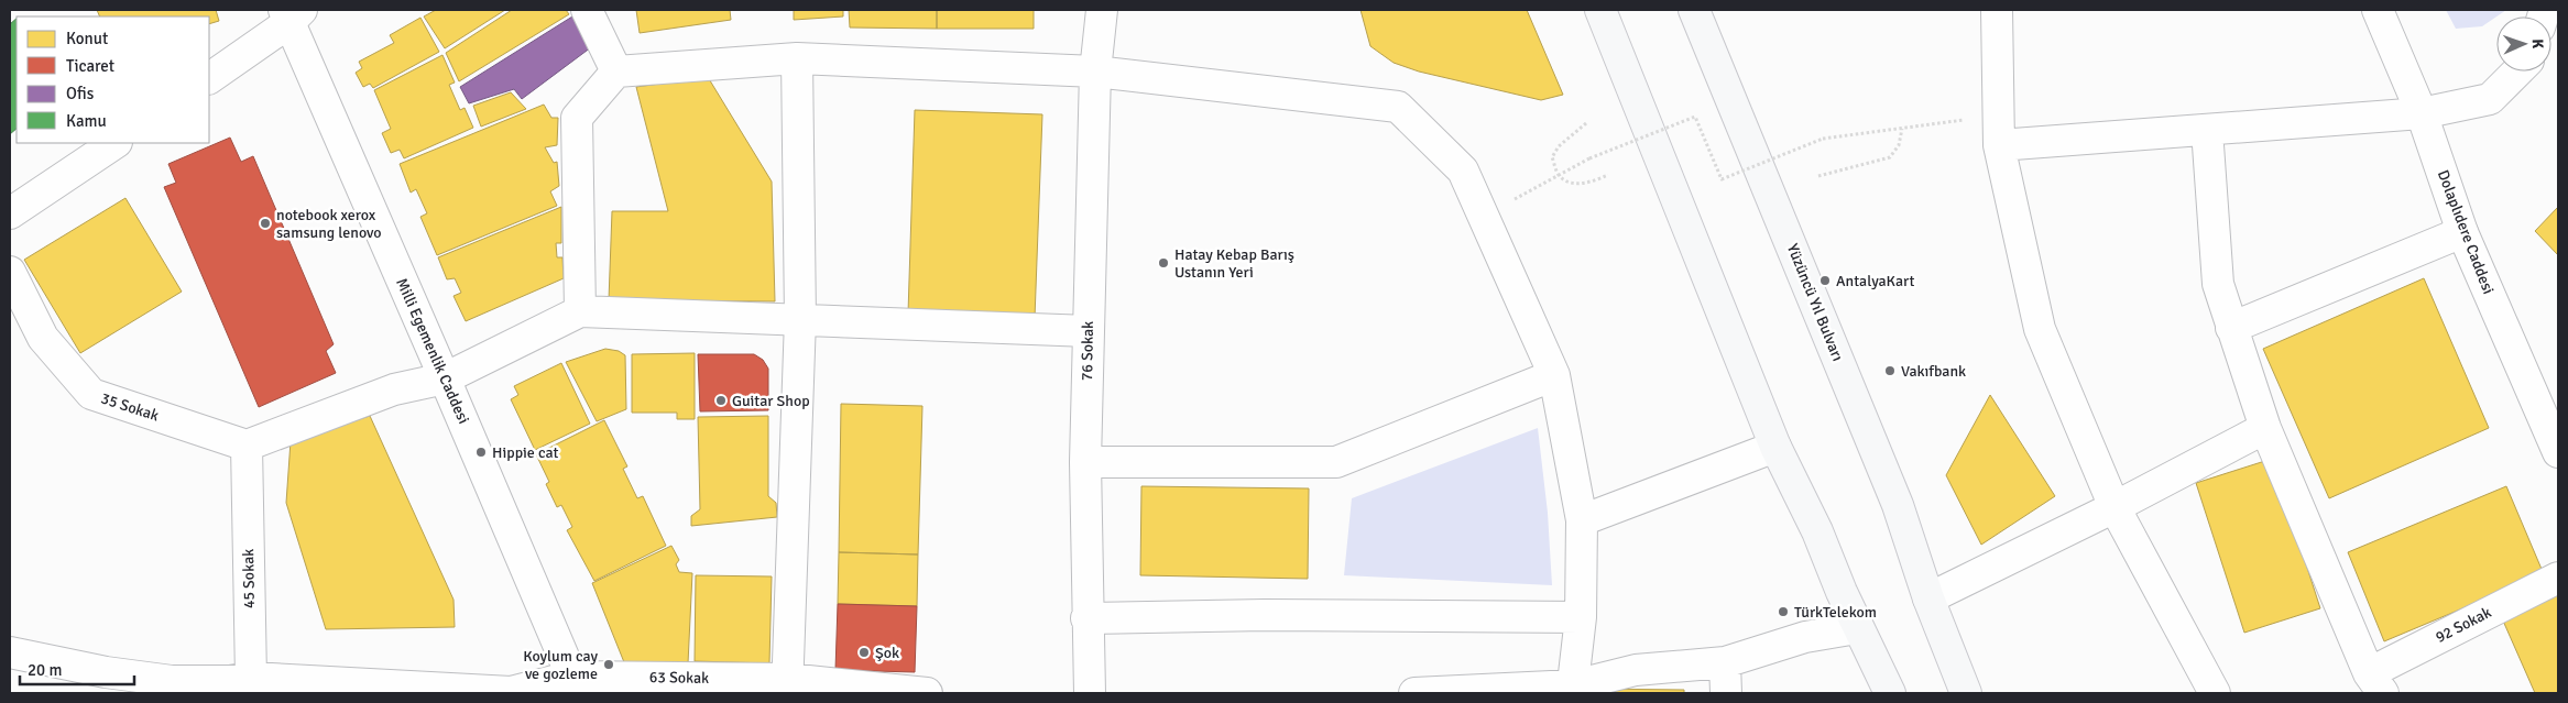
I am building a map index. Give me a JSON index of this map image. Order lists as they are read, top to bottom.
{
  "streets": {
    "main road": ["Yüzüncü Yıl Bulvarı"],
    "street": [
      "Dolaplıdere Caddesi",
      "Milli Egemenlik Caddesi",
      "76 Sokak",
      "35 Sokak",
      "45 Sokak",
      "92 Sokak",
      "63 Sokak"
    ]
  },
  "crossings": [
    ["Milli Egemenlik Caddesi", "63 Sokak"],
    ["35 Sokak", "45 Sokak"],
    ["45 Sokak", "63 Sokak"]
  ],
  "places": [
    "notebook xerox samsung lenovo",
    "Hatay Kebap Barış Ustanın Yeri",
    "AntalyaKart",
    "Vakıfbank",
    "Guitar Shop",
    "Hippie cat",
    "TürkTelekom",
    "Şok",
    "Koylum cay ve gozleme"
  ],
  "legend": [
    "Konut",
    "Ticaret",
    "Ofis",
    "Kamu"
  ],
  "scale_bar": "20 m",
  "north": "right"
}
